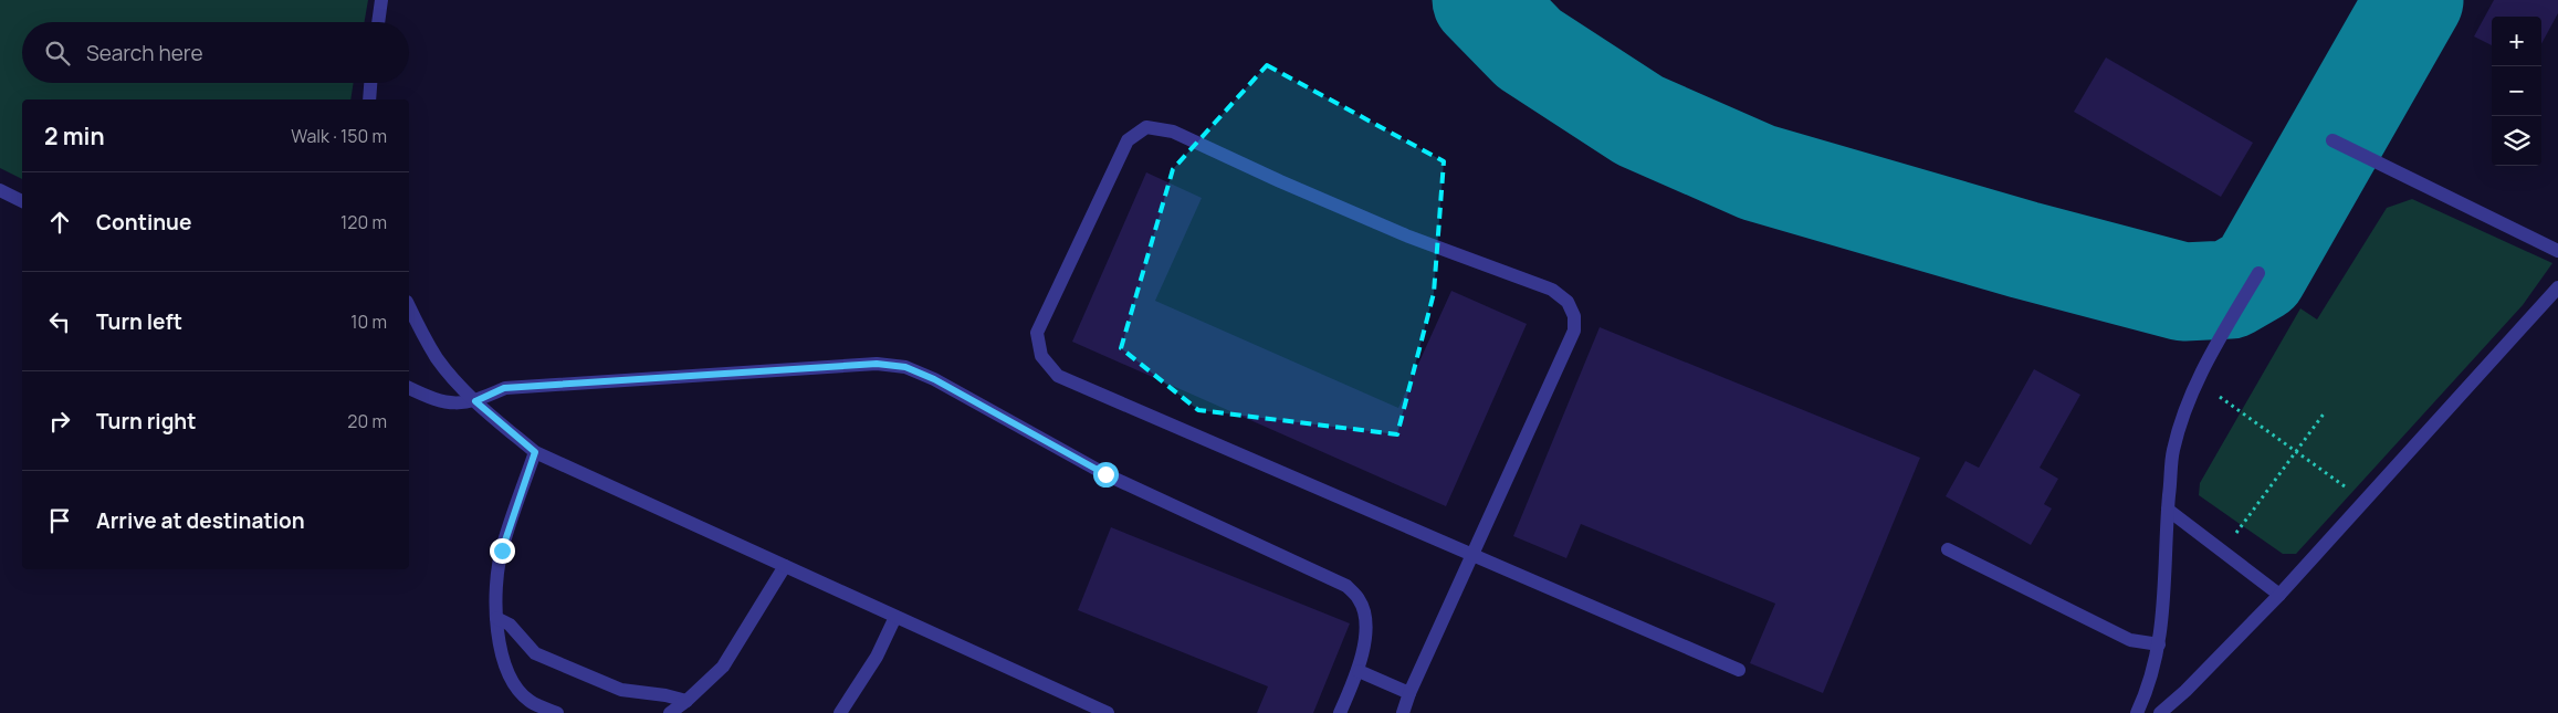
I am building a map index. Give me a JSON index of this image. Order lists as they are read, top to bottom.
{
  "page": {
    "map_buttons": ["+", "−"],
    "search": "Search here",
    "heading": ["2 min", "Walk · 150 m"],
    "list": [
      ["Continue", "120 m"],
      ["Turn left", "10 m"],
      ["Turn right", "20 m"],
      "Arrive at destination"
    ]
  }
}
